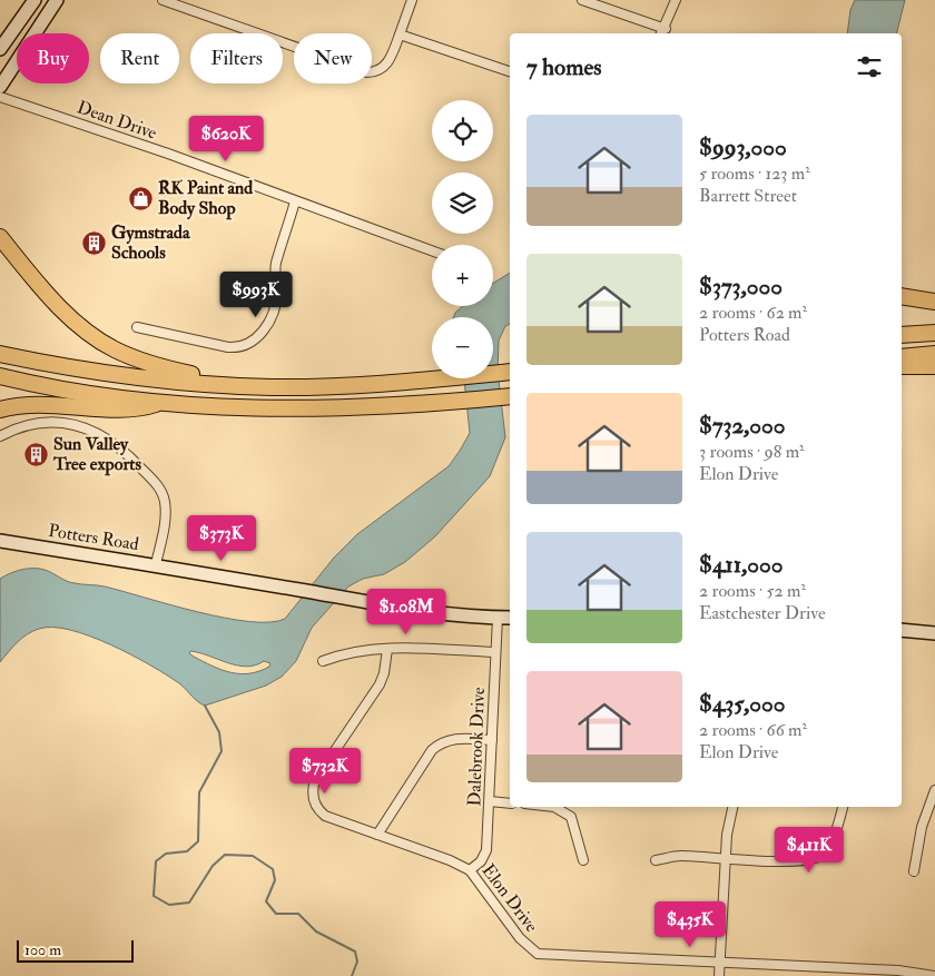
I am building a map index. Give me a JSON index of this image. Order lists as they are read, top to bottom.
{
  "streets": {
    "street": [
      "Dean Drive",
      "Potters Road",
      "Dalebrook Drive",
      "Elon Drive"
    ]
  },
  "crossings": [
    ["Potters Road", "Dalebrook Drive"],
    ["Dalebrook Drive", "Elon Drive"]
  ],
  "places": {
    "shop": ["RK Paint and Body Shop"],
    "building": ["Gymstrada Schools", "Sun Valley Tree exports"]
  },
  "scale_bar": "100 m",
  "page": {
    "chip": [
      "Buy",
      "Rent",
      "Filters",
      "New"
    ],
    "heading": "7 homes",
    "map_buttons": ["+", "−"],
    "list": [
      {
        "name": "$993,000",
        "note": "5 rooms · 123 m² · Barrett Street"
      },
      {
        "name": "$373,000",
        "note": "2 rooms · 62 m² · Potters Road"
      },
      {
        "name": "$732,000",
        "note": "3 rooms · 98 m² · Elon Drive"
      },
      {
        "name": "$411,000",
        "note": "2 rooms · 52 m² · Eastchester Drive"
      },
      {
        "name": "$435,000",
        "note": "2 rooms · 66 m² · Elon Drive"
      }
    ],
    "price": [
      "$620K",
      "$993K",
      "$373K",
      "$1.08M",
      "$732K",
      "$411K",
      "$435K"
    ],
    "scale": "100 m"
  }
}
